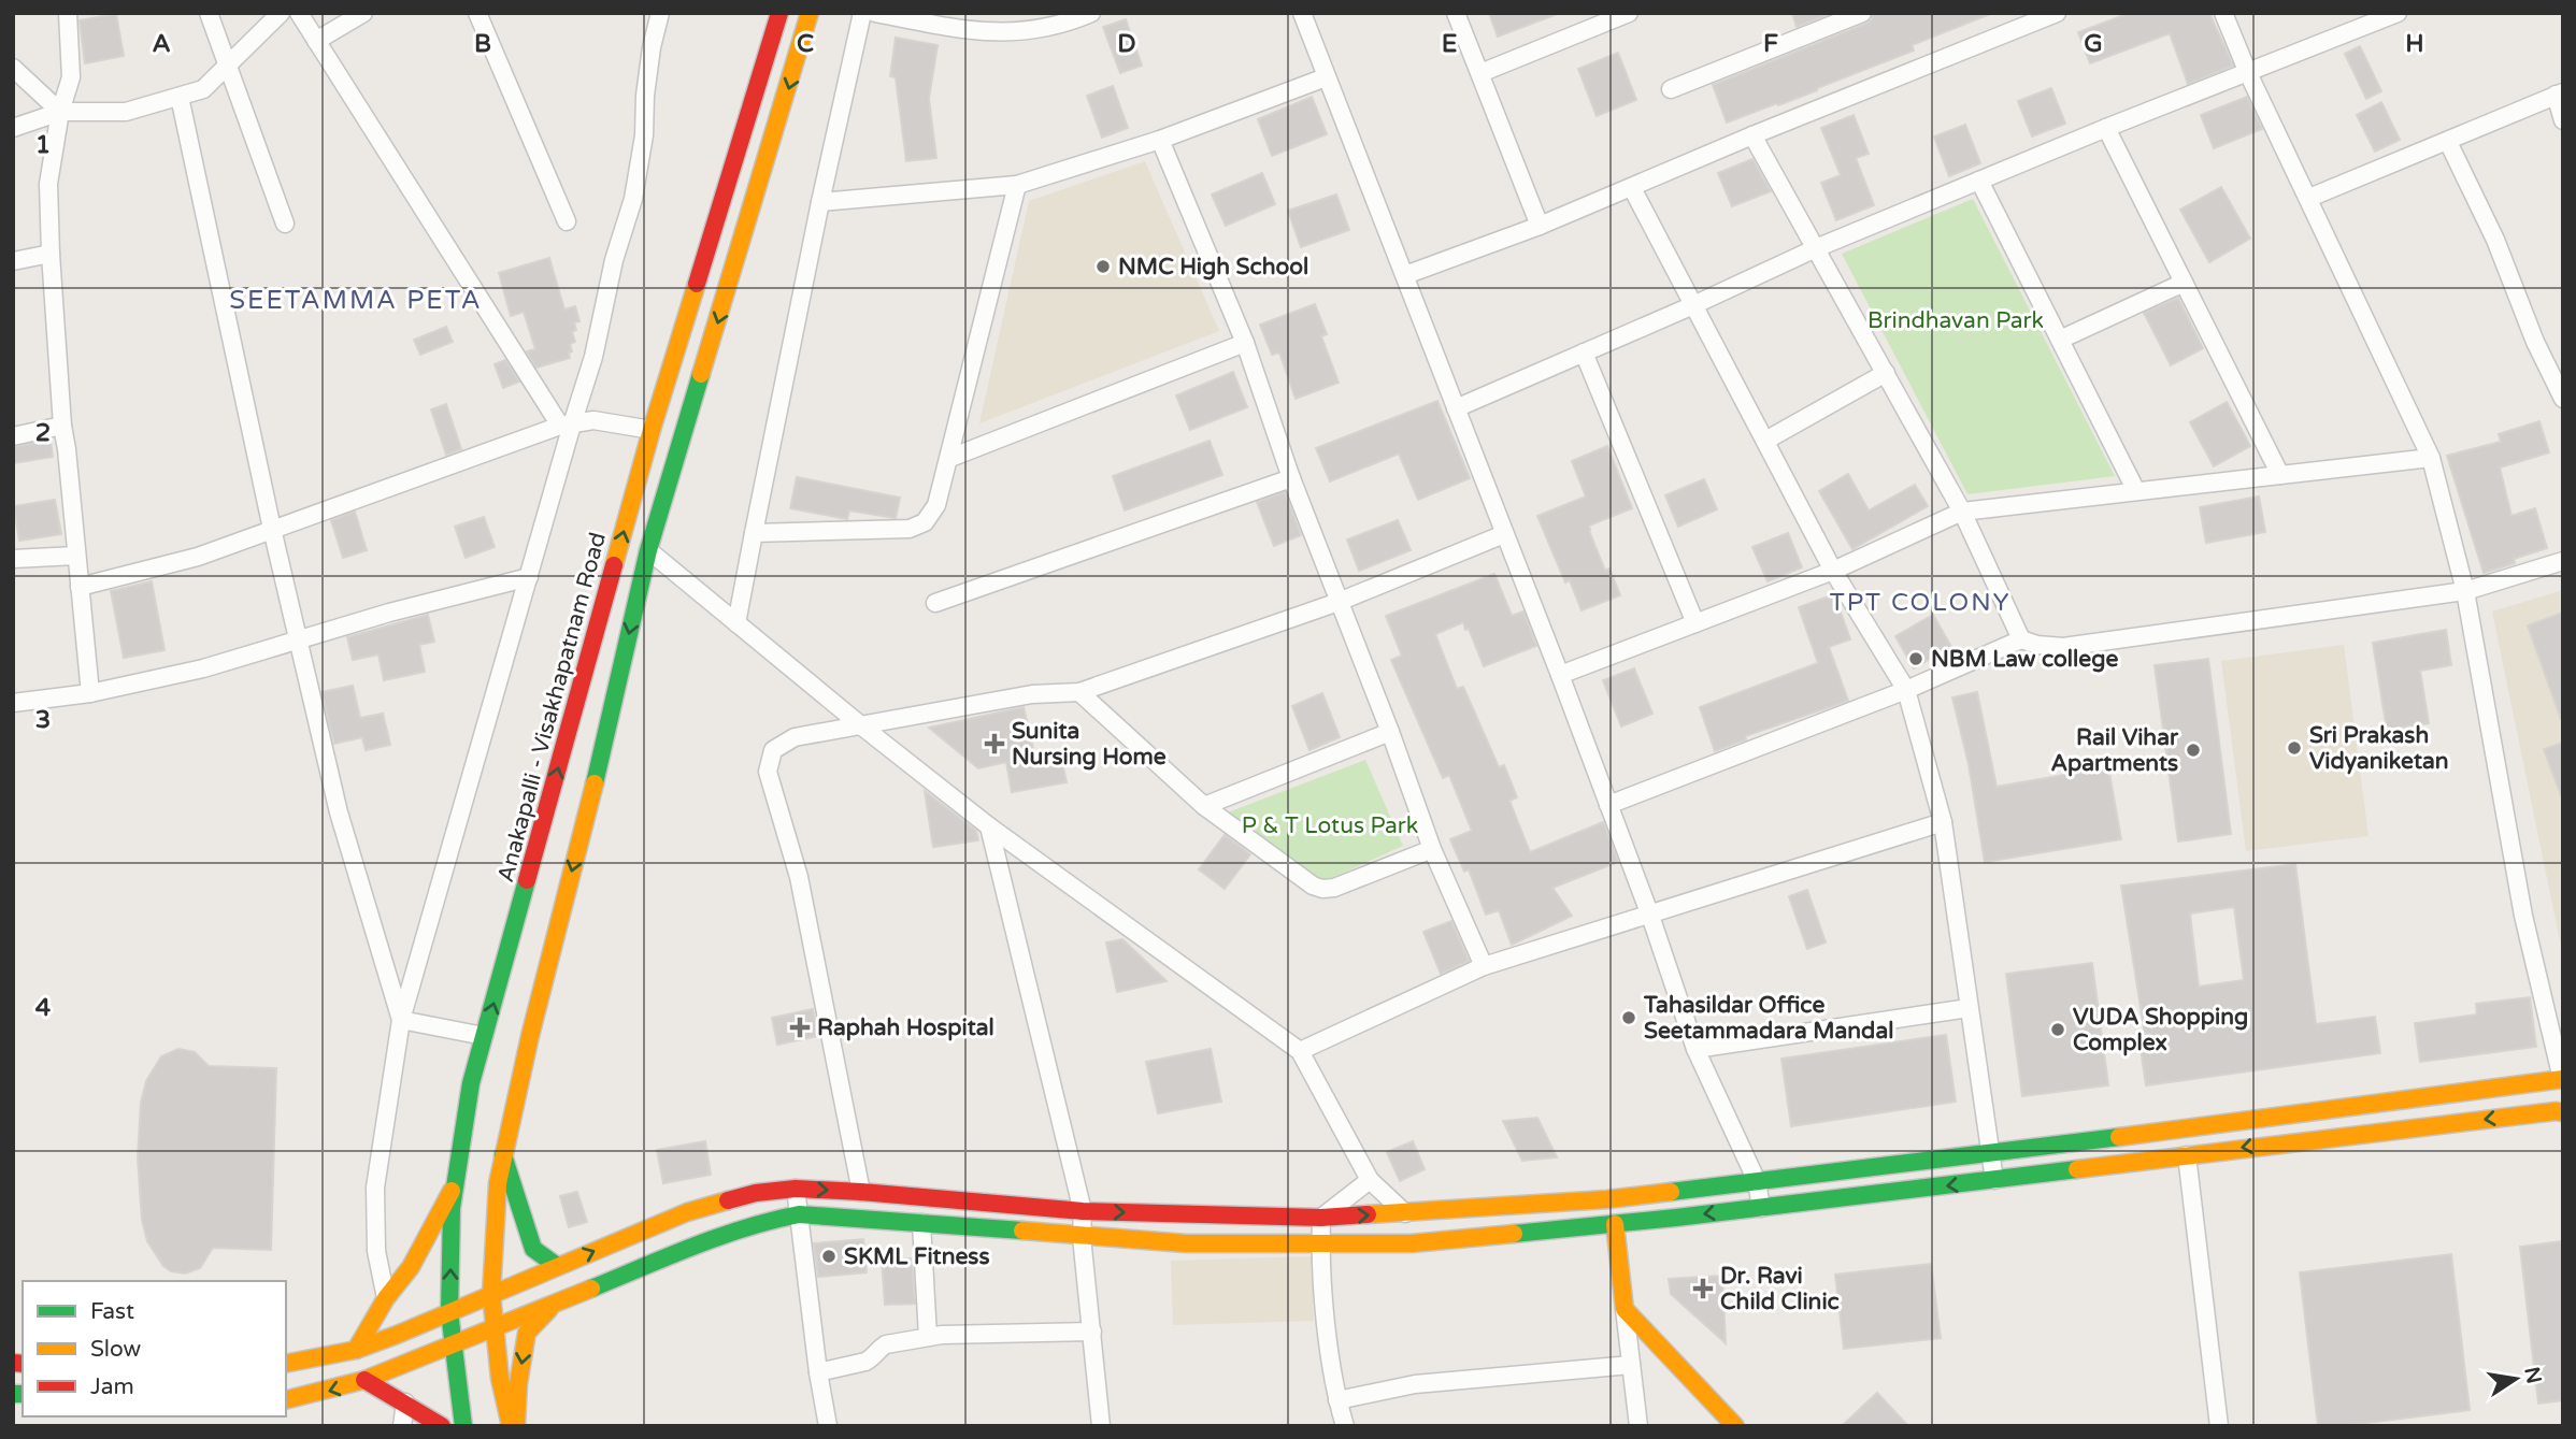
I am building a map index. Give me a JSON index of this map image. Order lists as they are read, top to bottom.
{
  "streets": {
    "main road": ["Anakapalli - Visakhapatnam Road"]
  },
  "districts": ["SEETAMMA PETA", "TPT COLONY"],
  "parks": ["Brindhavan Park", "P & T Lotus Park"],
  "places": {
    "other": [
      "NMC High School",
      "NBM Law college",
      "Sri Prakash Vidyaniketan",
      "Rail Vihar Apartments",
      "Tahasildar Office Seetammadara Mandal",
      "VUDA Shopping Complex",
      "SKML Fitness"
    ],
    "health": ["Sunita Nursing Home", "Raphah Hospital", "Dr. Ravi Child Clinic"]
  },
  "legend": ["Fast", "Slow", "Jam"],
  "north": "right",
  "grid": {
    "columns": [
      "A",
      "B",
      "C",
      "D",
      "E",
      "F",
      "G",
      "H"
    ],
    "rows": [
      "1",
      "2",
      "3",
      "4"
    ]
  }
}
